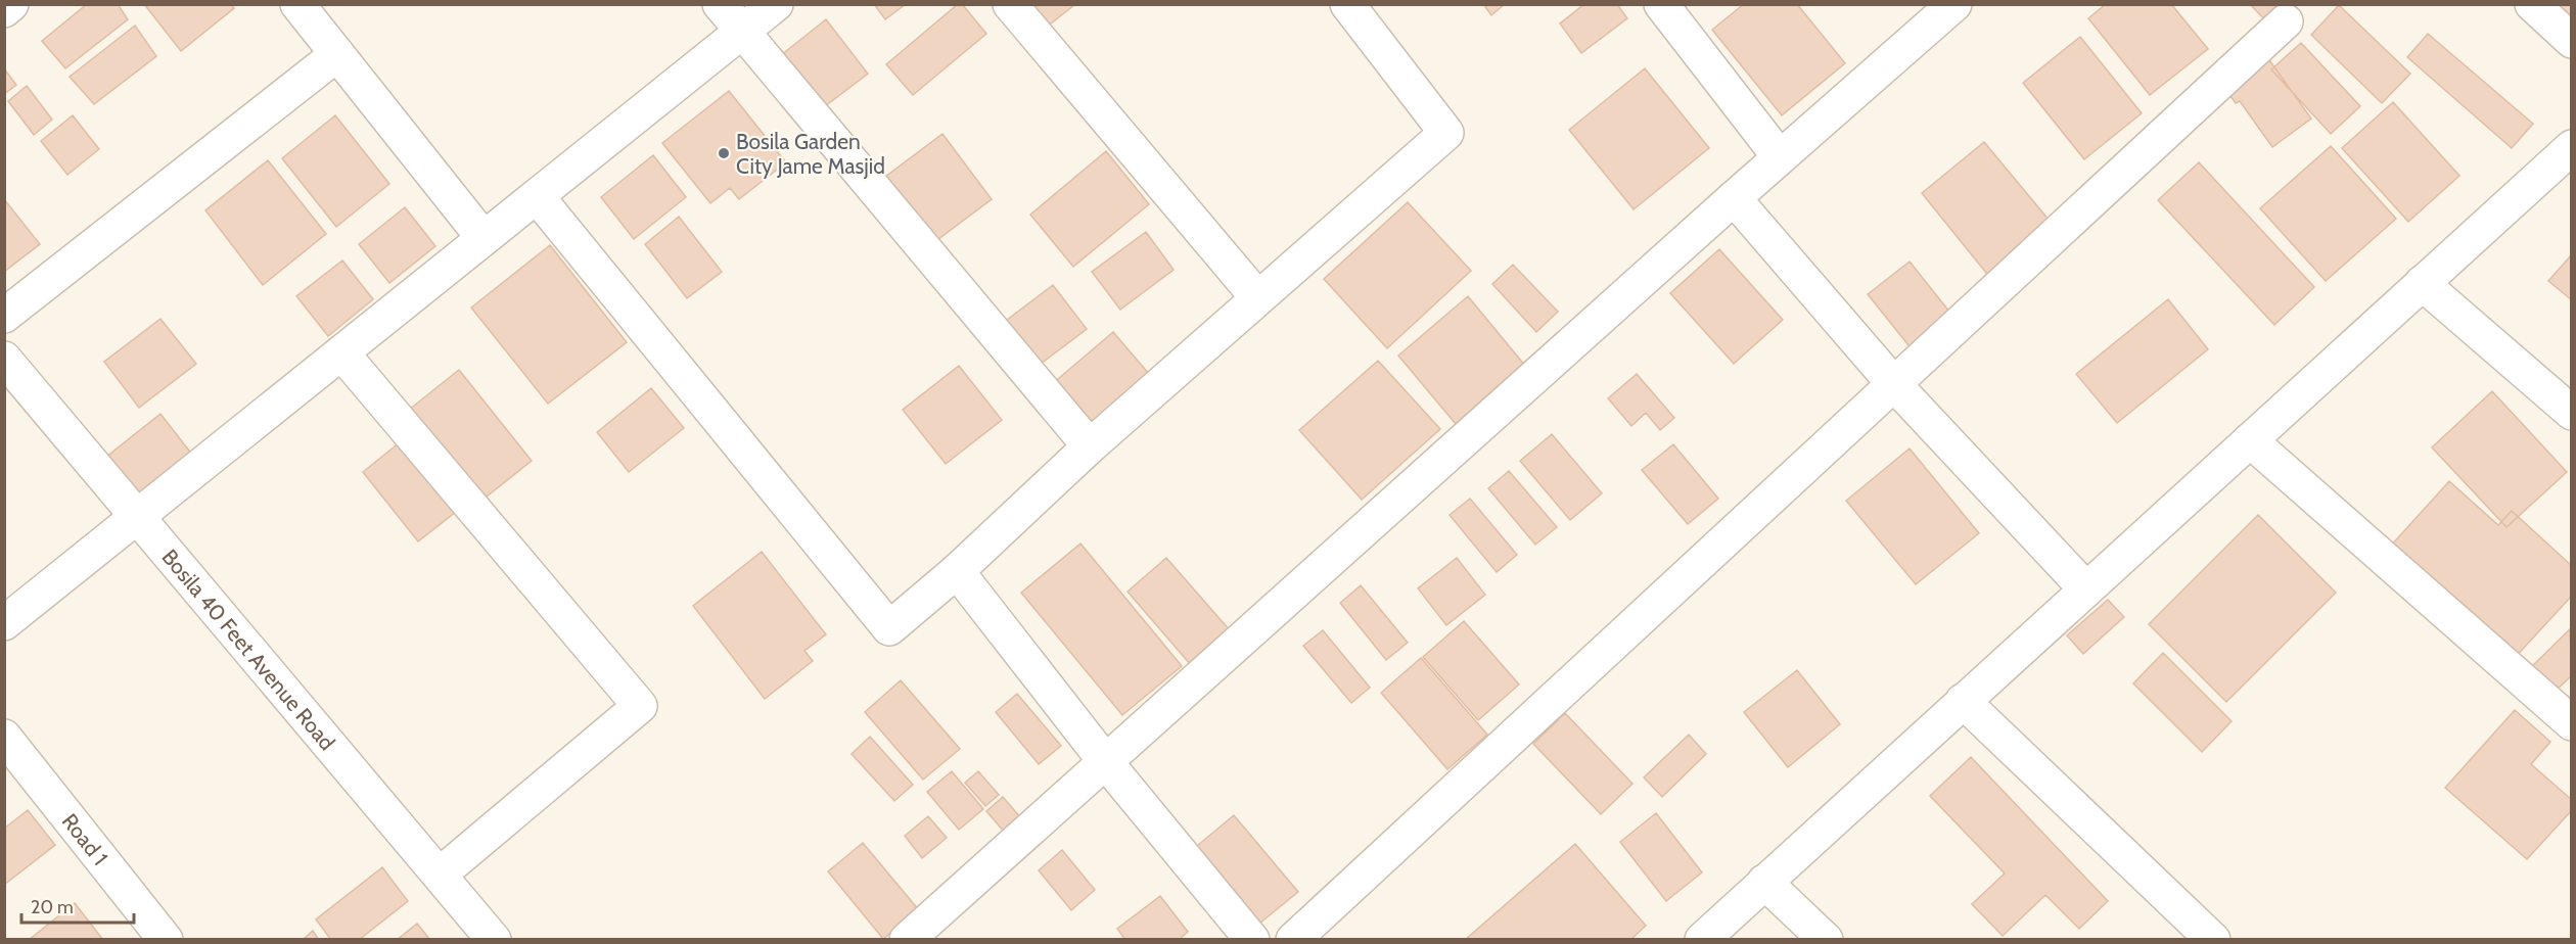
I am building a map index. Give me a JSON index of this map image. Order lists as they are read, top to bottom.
{
  "streets": {
    "street": ["Bosila 40 Feet Avenue Road", "Road 1"]
  },
  "places": ["Bosila Garden City Jame Masjid"],
  "scale_bar": "20 m"
}
